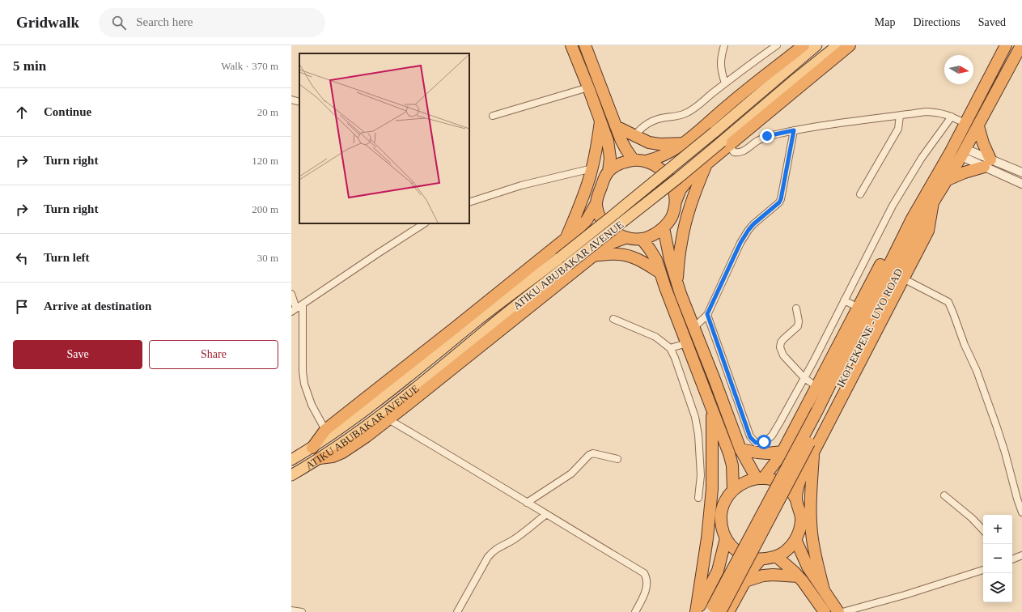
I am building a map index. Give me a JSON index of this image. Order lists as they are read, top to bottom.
{
  "streets": {
    "highway": ["IKOT EKPENE - UYO ROAD"],
    "main road": ["ATIKU ABUBAKAR AVENUE"]
  },
  "north": "right",
  "page": {
    "header": "Gridwalk",
    "search": "Search here",
    "nav": ["Map", "Directions", "Saved"],
    "heading": ["5 min", "Walk · 370 m"],
    "list": [
      ["Continue", "20 m"],
      ["Turn right", "120 m"],
      ["Turn right", "200 m"],
      ["Turn left", "30 m"],
      "Arrive at destination"
    ],
    "buttons": ["Save", "Share"],
    "map_buttons": ["+", "−"]
  }
}
